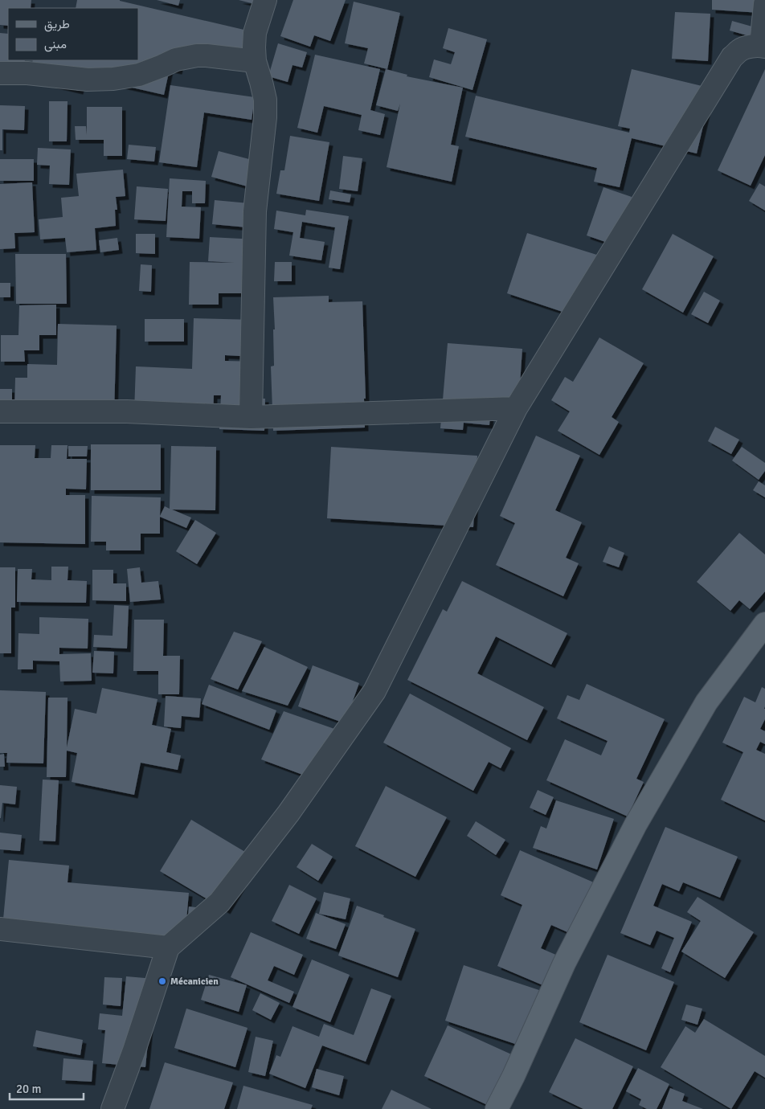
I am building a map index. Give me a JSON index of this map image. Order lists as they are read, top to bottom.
{
  "places": ["Mécanicien"],
  "legend": ["طريق", "مبنى"],
  "scale_bar": "20 m"
}
